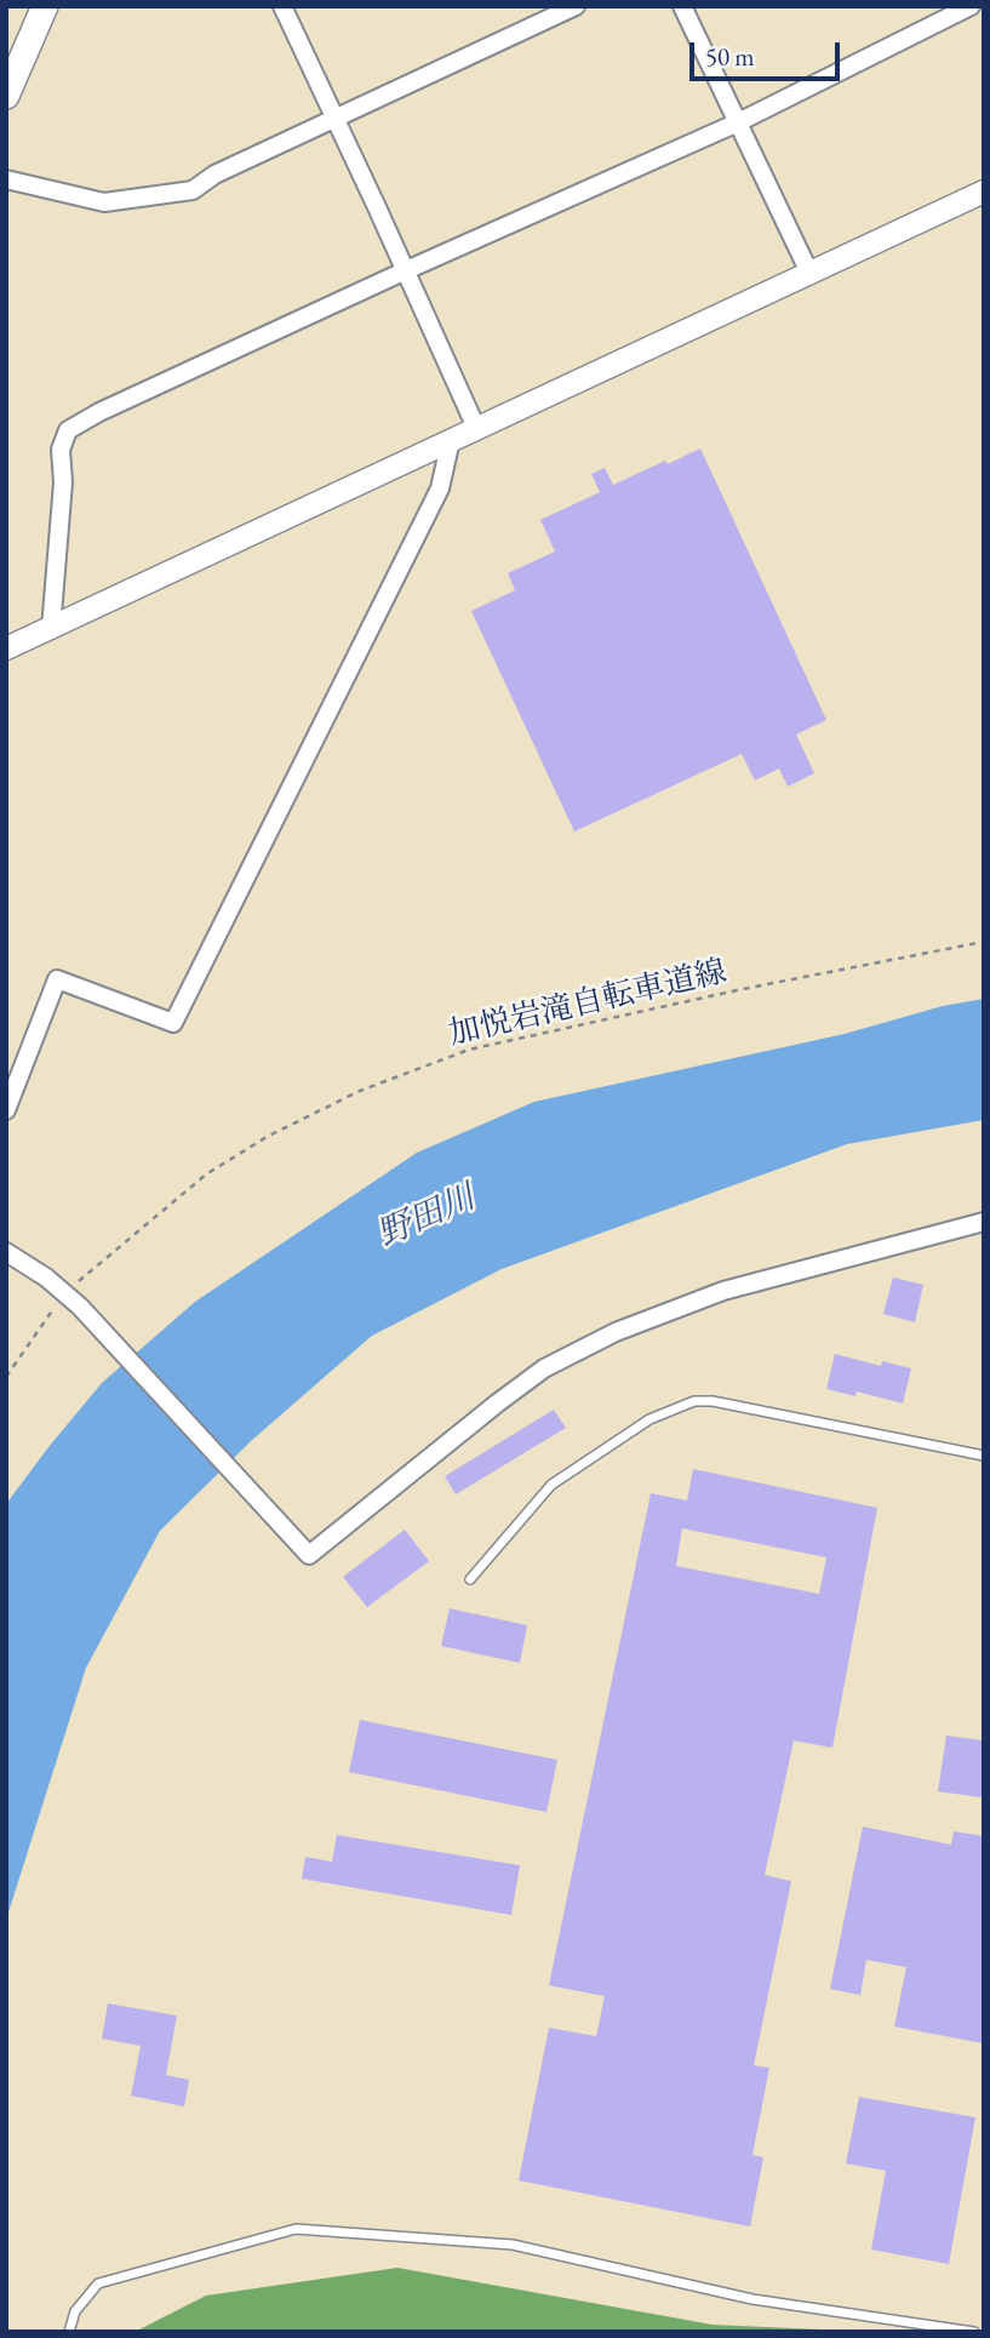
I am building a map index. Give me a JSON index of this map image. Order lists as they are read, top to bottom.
{
  "streets": {
    "path": ["加悦岩滝自転車道線"]
  },
  "water": ["野田川"],
  "scale_bar": "50 m"
}
